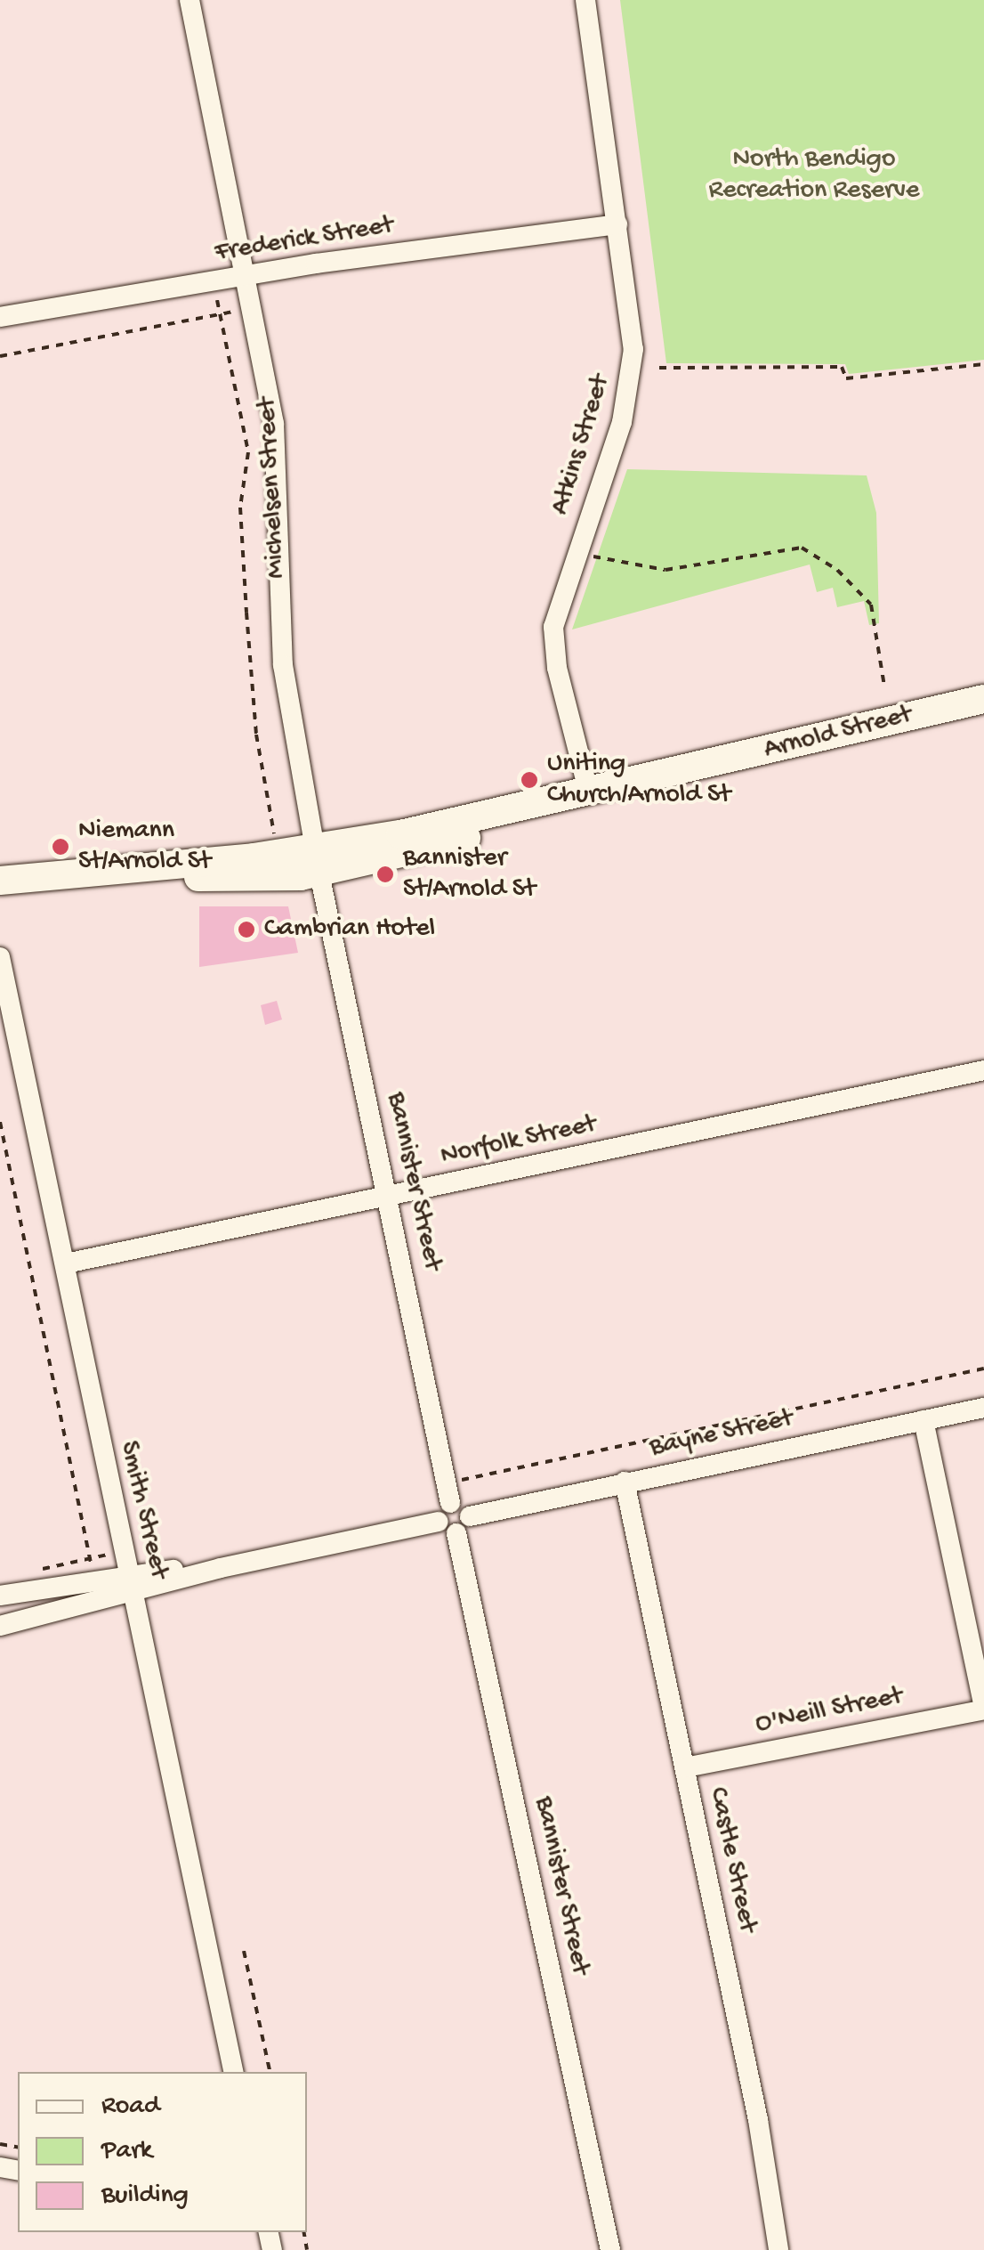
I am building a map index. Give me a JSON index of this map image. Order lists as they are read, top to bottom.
{
  "streets": {
    "main road": ["Arnold Street"],
    "street": [
      "Frederick Street",
      "Atkins Street",
      "Michelsen Street",
      "Norfolk Street",
      "Bannister Street",
      "Bayne Street",
      "Smith Street",
      "O'Neill Street",
      "Castle Street"
    ]
  },
  "crossings": [
    ["Frederick Street", "Atkins Street"],
    ["Frederick Street", "Michelsen Street"],
    ["Atkins Street", "Arnold Street"],
    ["Michelsen Street", "Arnold Street"],
    ["Michelsen Street", "Bannister Street"],
    ["Arnold Street", "Bannister Street"],
    ["Norfolk Street", "Bannister Street"],
    ["Norfolk Street", "Smith Street"],
    ["Bayne Street", "Castle Street"],
    ["O'Neill Street", "Castle Street"]
  ],
  "parks": ["North Bendigo Recreation Reserve"],
  "places": [
    "Uniting Church/Arnold St",
    "Niemann St/Arnold St",
    "Bannister St/Arnold St",
    "Cambrian Hotel"
  ],
  "legend": ["Road", "Park", "Building"]
}
